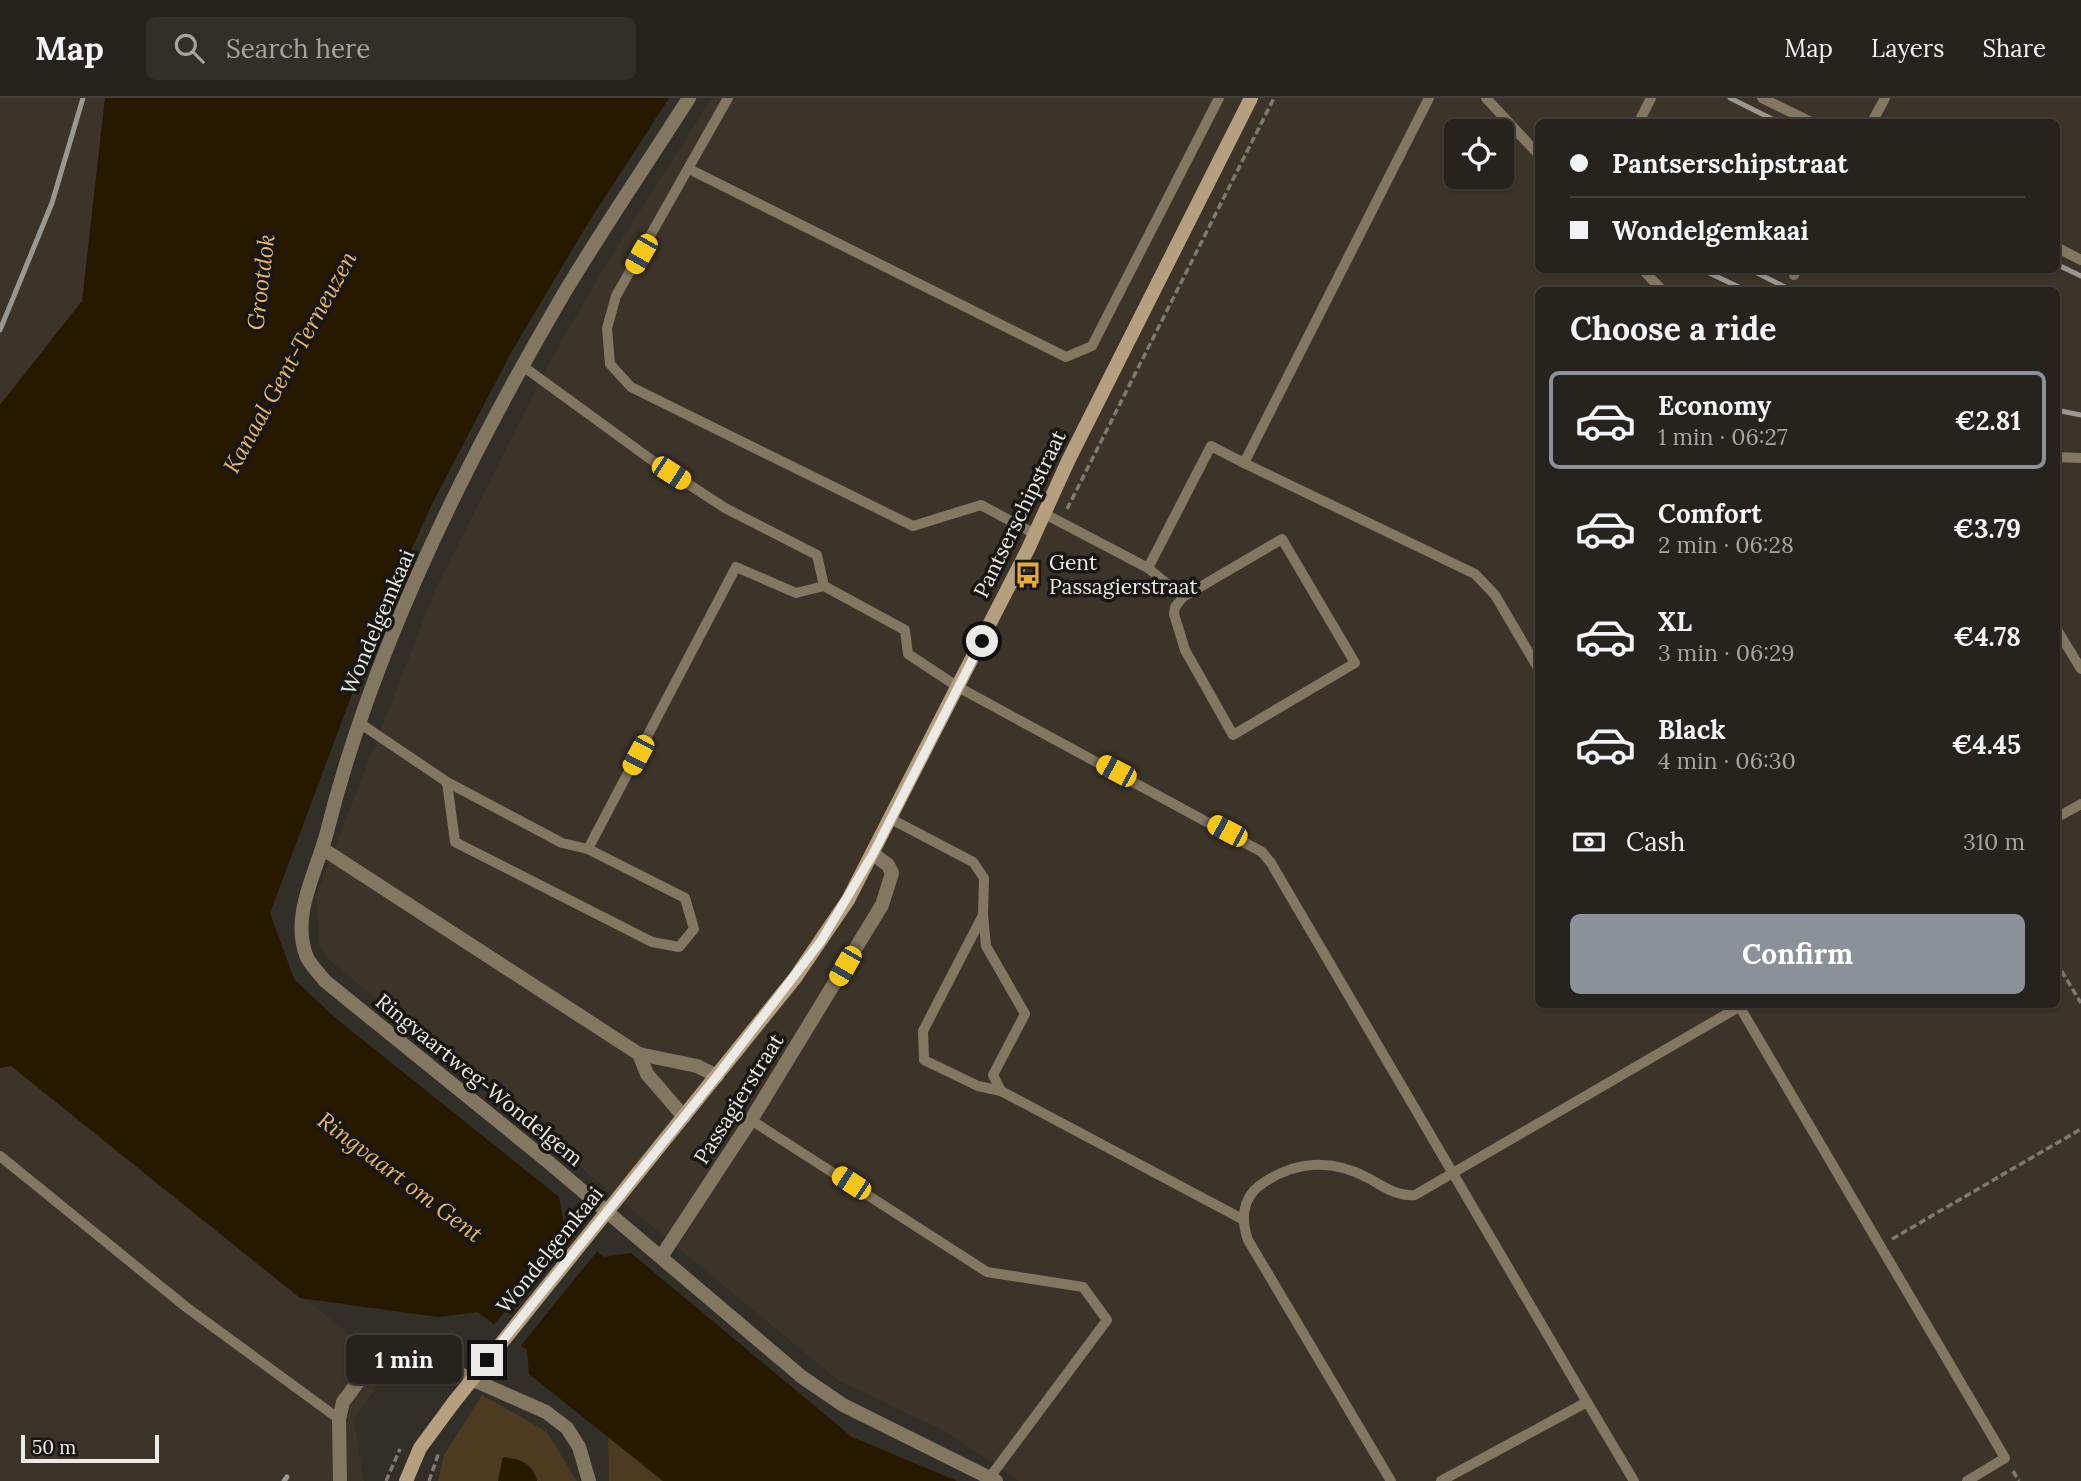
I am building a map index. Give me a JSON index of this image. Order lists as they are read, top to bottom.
{
  "streets": {
    "main road": ["Pantserschipstraat", "Wondelgemkaai"],
    "street": ["Ringvaartweg-Wondelgem", "Passagierstraat"]
  },
  "crossings": [
    ["Pantserschipstraat", "Wondelgemkaai"],
    ["Pantserschipstraat", "Passagierstraat"],
    ["Wondelgemkaai", "Ringvaartweg-Wondelgem"],
    ["Ringvaartweg-Wondelgem", "Passagierstraat"]
  ],
  "water": ["Grootdok", "Kanaal Gent-Terneuzen", "Ringvaart om Gent"],
  "places": {
    "bus stop": ["Gent Passagierstraat"]
  },
  "scale_bar": "50 m",
  "page": {
    "header": "Map",
    "search": "Search here",
    "nav": ["Map", "Layers", "Share"],
    "banner": ["Pantserschipstraat", "Wondelgemkaai"],
    "heading": "Choose a ride",
    "list": [
      {
        "name": "Economy",
        "note": "1 min · 06:27",
        "value": "€2.81"
      },
      {
        "name": "Comfort",
        "note": "2 min · 06:28",
        "value": "€3.79"
      },
      {
        "name": "XL",
        "note": "3 min · 06:29",
        "value": "€4.78"
      },
      {
        "name": "Black",
        "note": "4 min · 06:30",
        "value": "€4.45"
      }
    ],
    "pay": ["Cash", "310 m"],
    "buttons": "Confirm",
    "bubble": "1 min",
    "scale": "50 m"
  }
}
